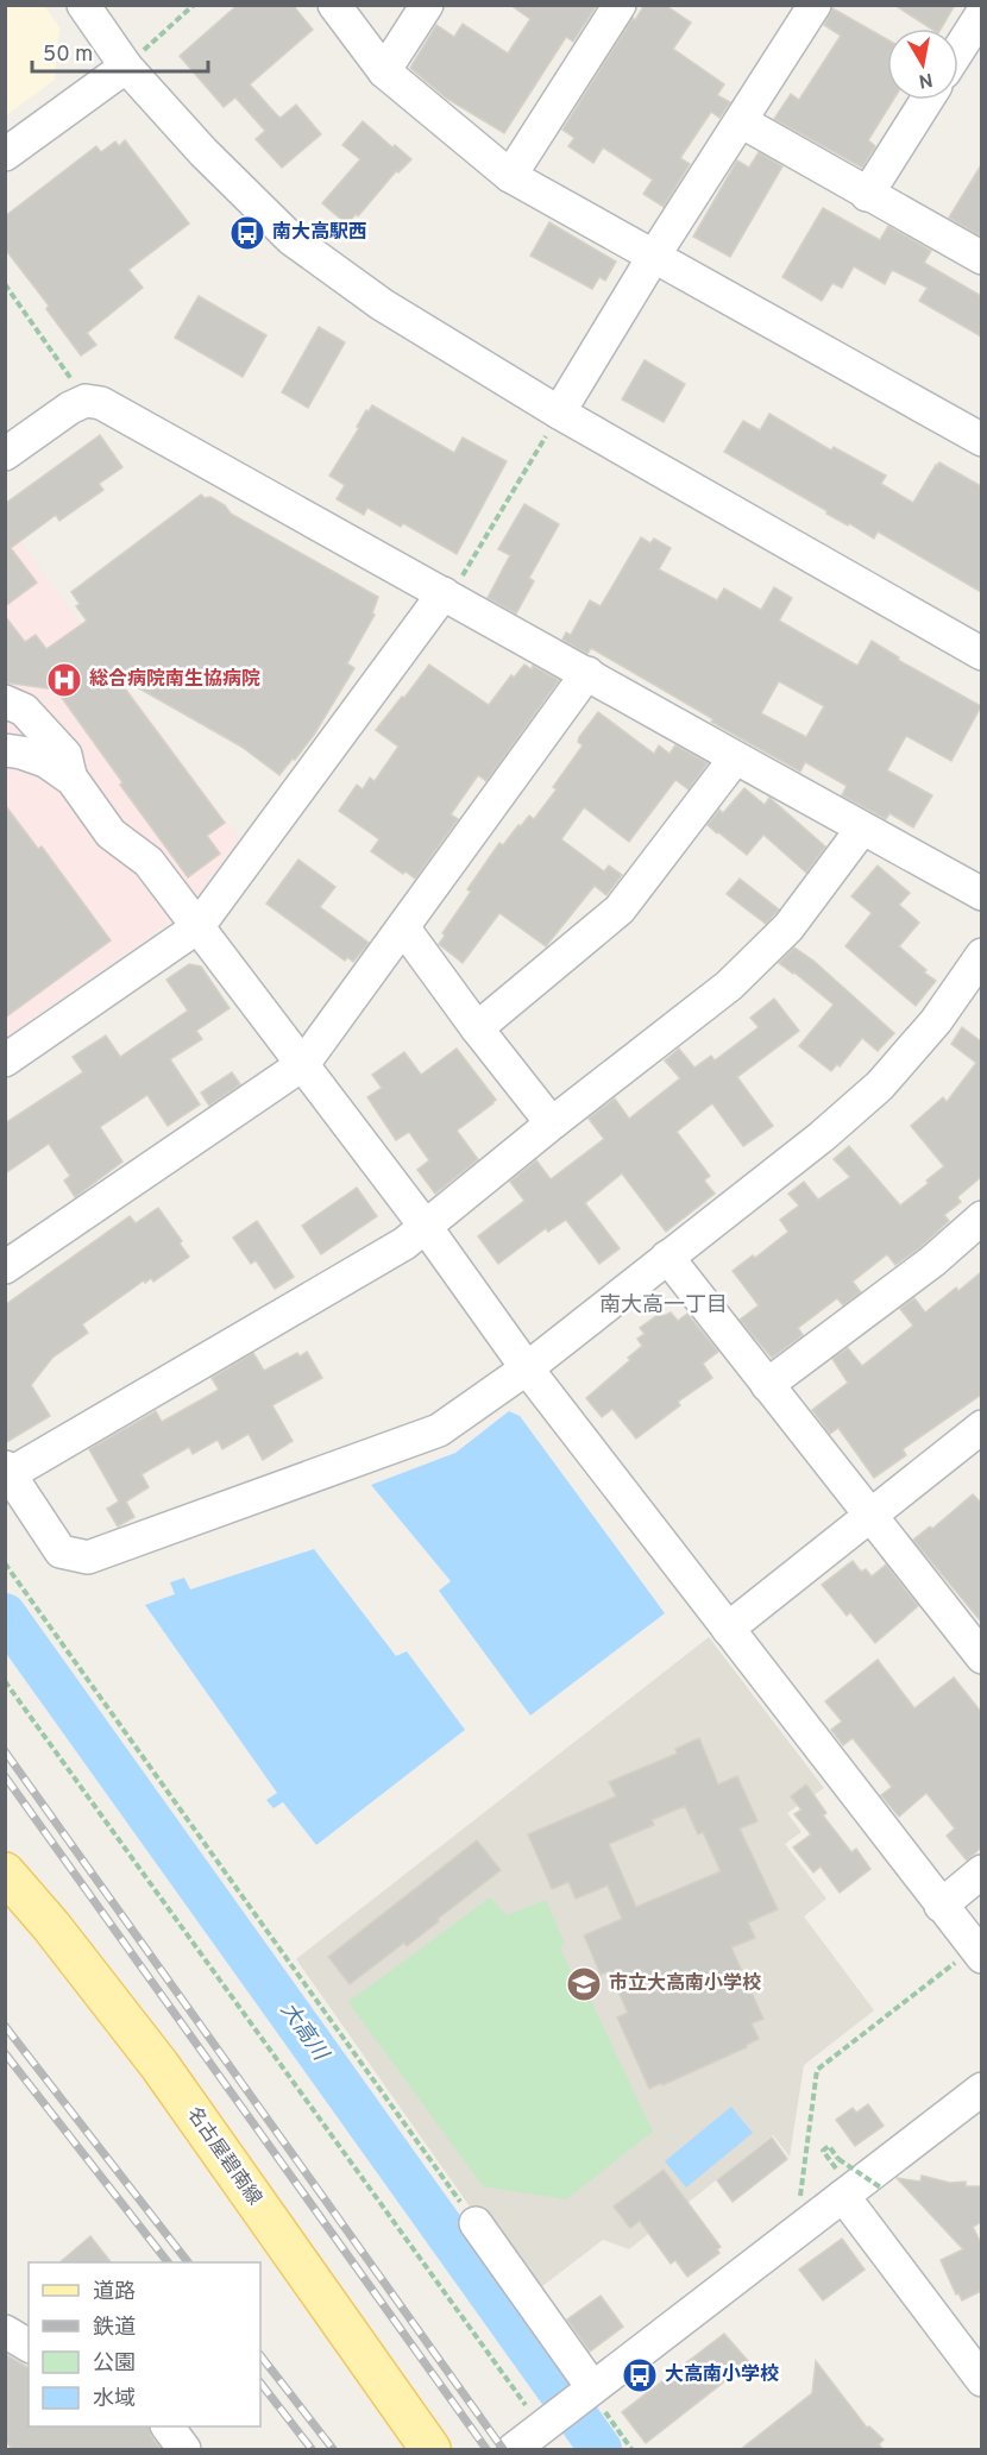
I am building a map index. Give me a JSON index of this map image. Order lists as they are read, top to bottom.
{
  "streets": {
    "main road": ["名古屋碧南線"]
  },
  "districts": ["南大高一丁目"],
  "water": ["大高川"],
  "places": {
    "bus stop": ["南大高駅西", "大高南小学校"],
    "hospital": ["総合病院南生協病院"],
    "school or university": ["市立大高南小学校"]
  },
  "legend": [
    "道路",
    "鉄道",
    "公園",
    "水域"
  ],
  "scale_bar": "50 m",
  "north": "bottom"
}
